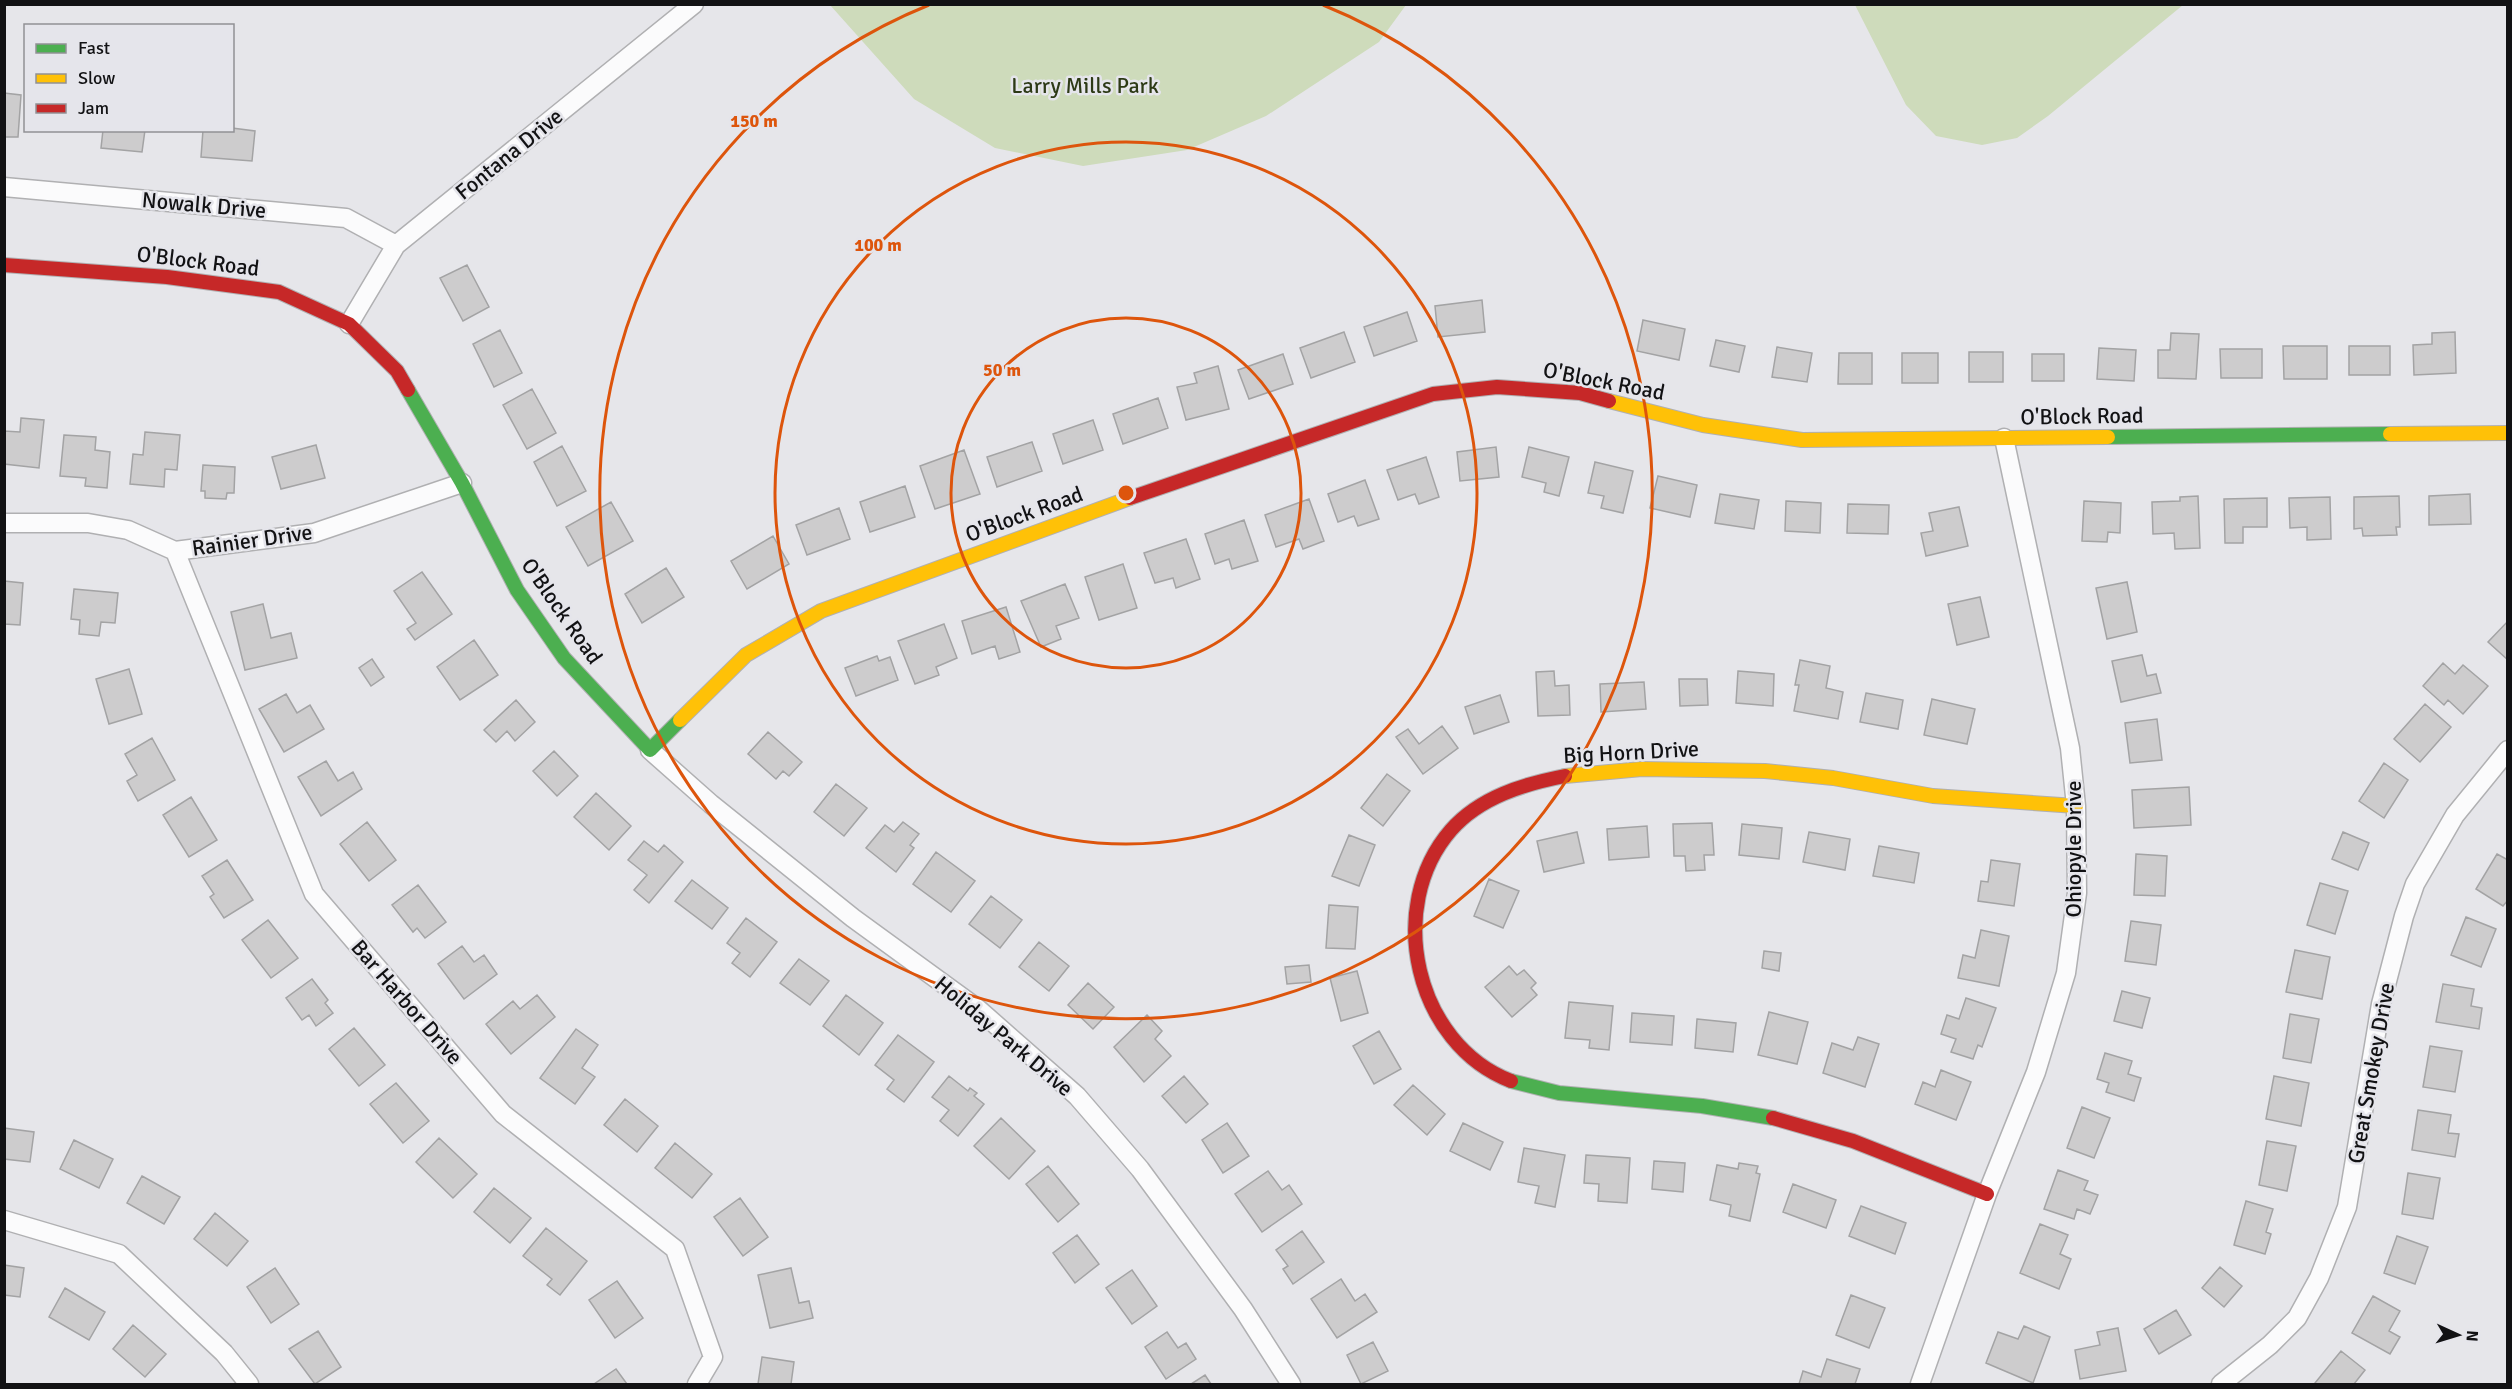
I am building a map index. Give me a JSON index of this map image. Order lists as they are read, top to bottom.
{
  "streets": {
    "street": [
      "Fontana Drive",
      "Nowalk Drive",
      "O'Block Road",
      "Rainier Drive",
      "Big Horn Drive",
      "Ohiopyle Drive",
      "Bar Harbor Drive",
      "Holiday Park Drive",
      "Great Smokey Drive"
    ]
  },
  "crossings": [
    ["Fontana Drive", "Nowalk Drive"],
    ["Fontana Drive", "O'Block Road"],
    ["O'Block Road", "Rainier Drive"],
    ["O'Block Road", "Ohiopyle Drive"],
    ["O'Block Road", "Holiday Park Drive"],
    ["Rainier Drive", "Bar Harbor Drive"],
    ["Big Horn Drive", "Ohiopyle Drive"]
  ],
  "parks": ["Larry Mills Park"],
  "legend": ["Fast", "Slow", "Jam"],
  "north": "right",
  "rings": ["150 m", "100 m", "50 m"]
}
